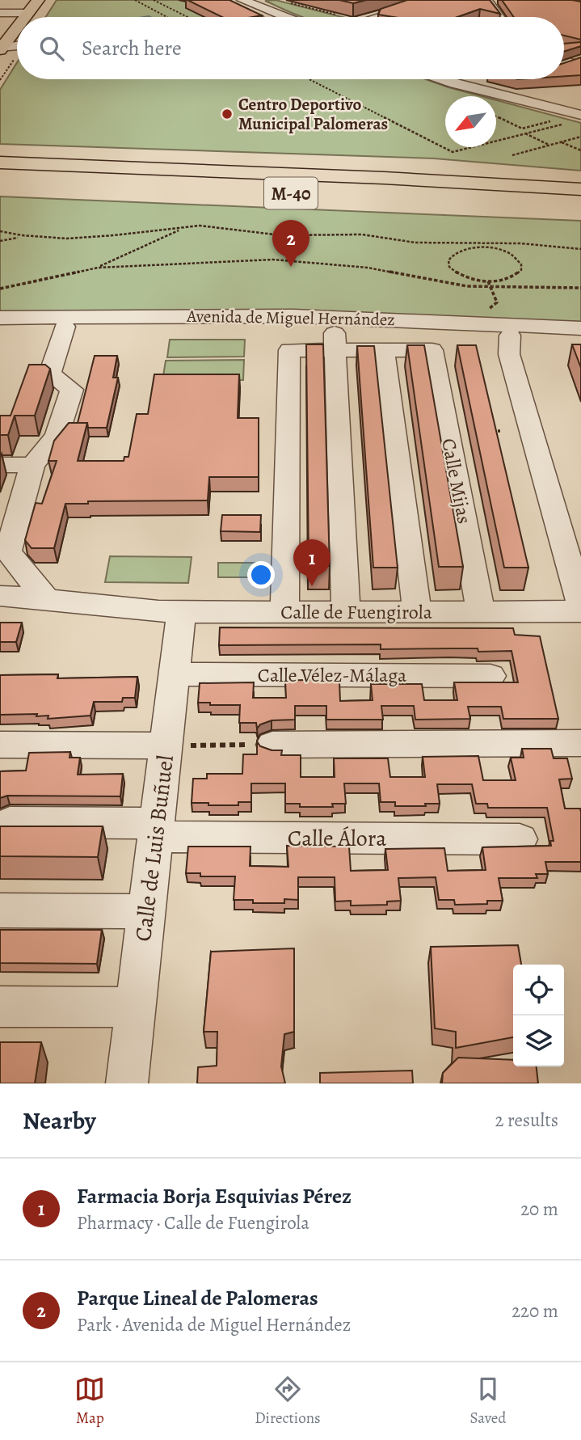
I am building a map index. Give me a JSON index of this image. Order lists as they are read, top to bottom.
{
  "streets": {
    "main road": ["M-40"],
    "street": [
      "Avenida de Miguel Hernández",
      "Calle Mijas",
      "Calle de Fuengirola",
      "Calle Vélez-Málaga",
      "Calle Álora",
      "Calle de Luis Buñuel"
    ]
  },
  "crossings": [
    ["Calle Mijas", "Calle de Fuengirola"],
    ["Calle de Fuengirola", "Calle de Luis Buñuel"],
    ["Calle Vélez-Málaga", "Calle de Luis Buñuel"],
    ["Calle Álora", "Calle de Luis Buñuel"]
  ],
  "places": ["Centro Deportivo Municipal Palomeras"],
  "north": "bottom left",
  "page": {
    "search": "Search here",
    "pins": ["2", "1"],
    "heading": ["Nearby", "2 results"],
    "list": [
      {
        "mark": "1",
        "name": "Farmacia Borja Esquivias Pérez",
        "note": "Pharmacy · Calle de Fuengirola",
        "value": "20 m"
      },
      {
        "mark": "2",
        "name": "Parque Lineal de Palomeras",
        "note": "Park · Avenida de Miguel Hernández",
        "value": "220 m"
      }
    ],
    "nav": ["Map", "Directions", "Saved"]
  }
}
